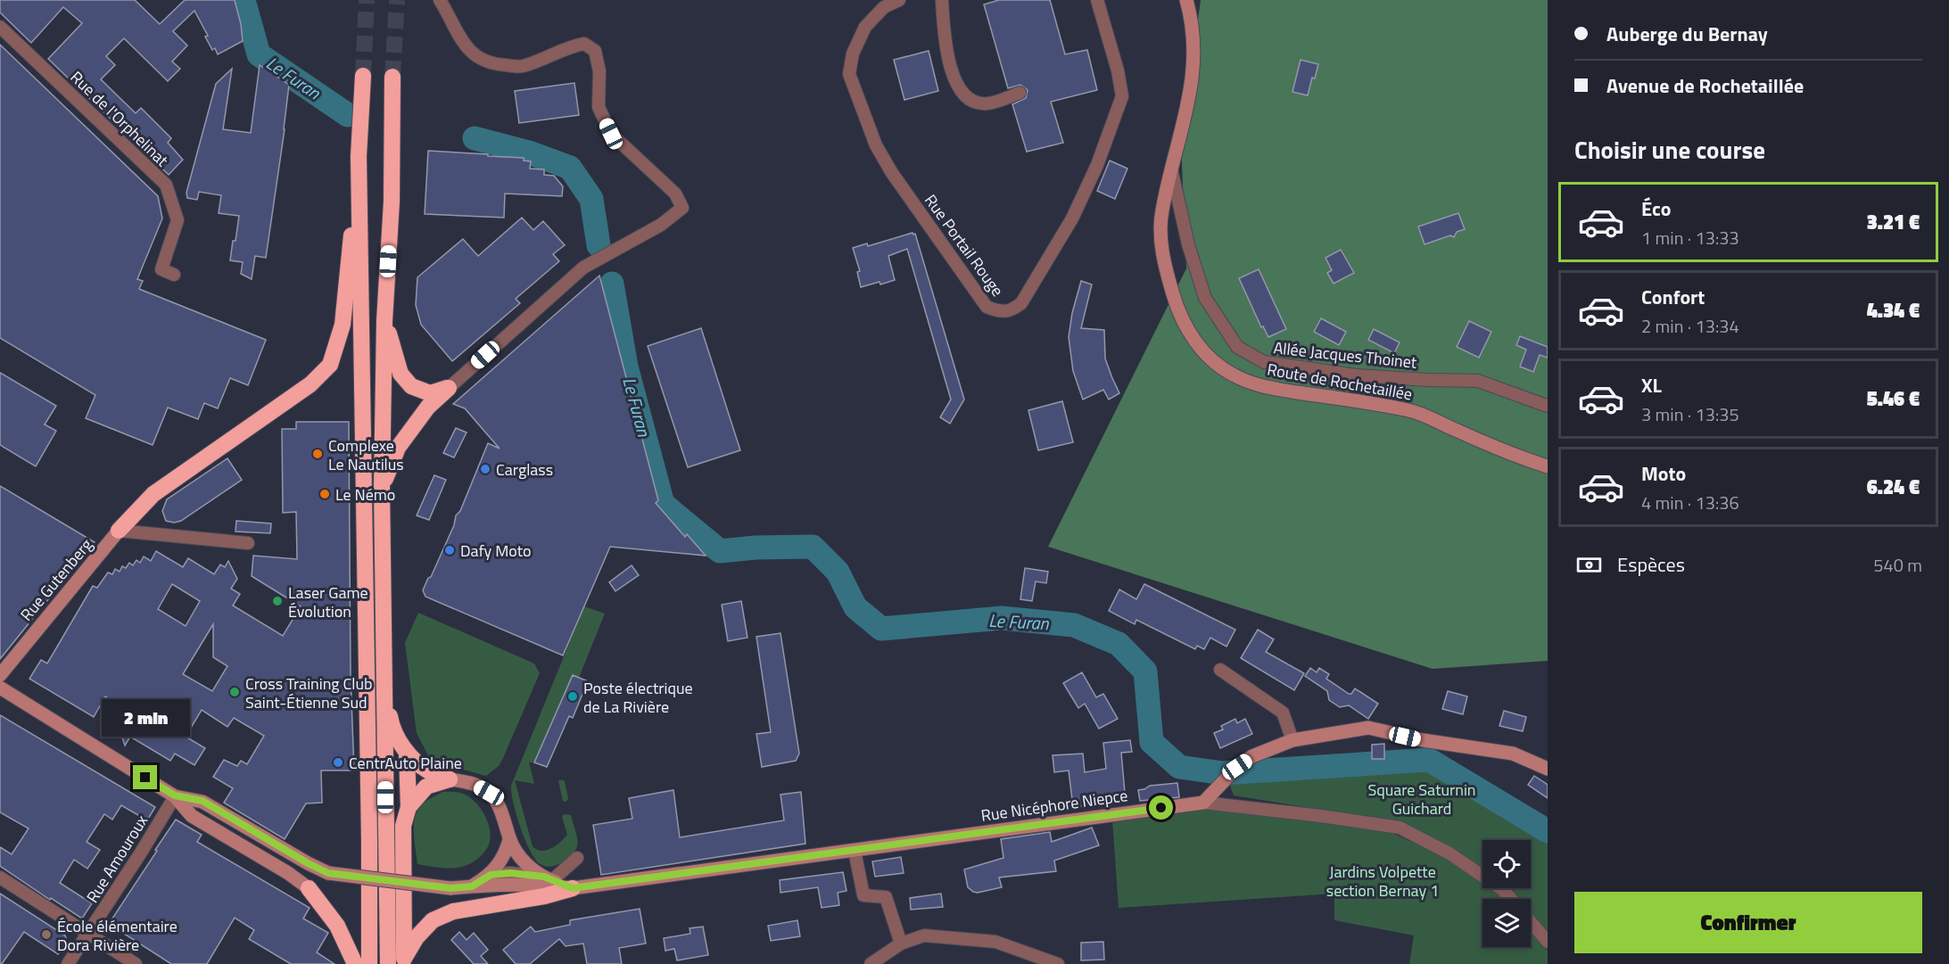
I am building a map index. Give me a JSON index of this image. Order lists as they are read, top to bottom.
{
  "streets": {
    "street": [
      "Rue de l'Orphelinat",
      "Rue Portail Rouge",
      "Allée Jacques Thoinet",
      "Route de Rochetaillée",
      "Rue Gutenberg",
      "Rue Nicéphore Niepce",
      "Rue Amouroux"
    ]
  },
  "crossings": [
    ["Allée Jacques Thoinet", "Route de Rochetaillée"]
  ],
  "water": ["Le Furan"],
  "parks": ["Square Saturnin Guichard", "Jardins Volpette section Bernay 1"],
  "places": [
    "Complexe Le Nautilus",
    "Carglass",
    "Le Némo",
    "Dafy Moto",
    "Laser Game Évolution",
    "Cross Training Club Saint-Étienne Sud",
    "Poste électrique de La Rivière",
    "CentrAuto Plaine",
    "École élémentaire Dora Rivière"
  ],
  "page": {
    "banner": ["Auberge du Bernay", "Avenue de Rochetaillée"],
    "heading": "Choisir une course",
    "list": [
      {
        "name": "Éco",
        "note": "1 min · 13:33",
        "value": "3.21 €"
      },
      {
        "name": "Confort",
        "note": "2 min · 13:34",
        "value": "4.34 €"
      },
      {
        "name": "XL",
        "note": "3 min · 13:35",
        "value": "5.46 €"
      },
      {
        "name": "Moto",
        "note": "4 min · 13:36",
        "value": "6.24 €"
      }
    ],
    "pay": ["Espèces", "540 m"],
    "bubble": "2 min",
    "buttons": "Confirmer"
  }
}
